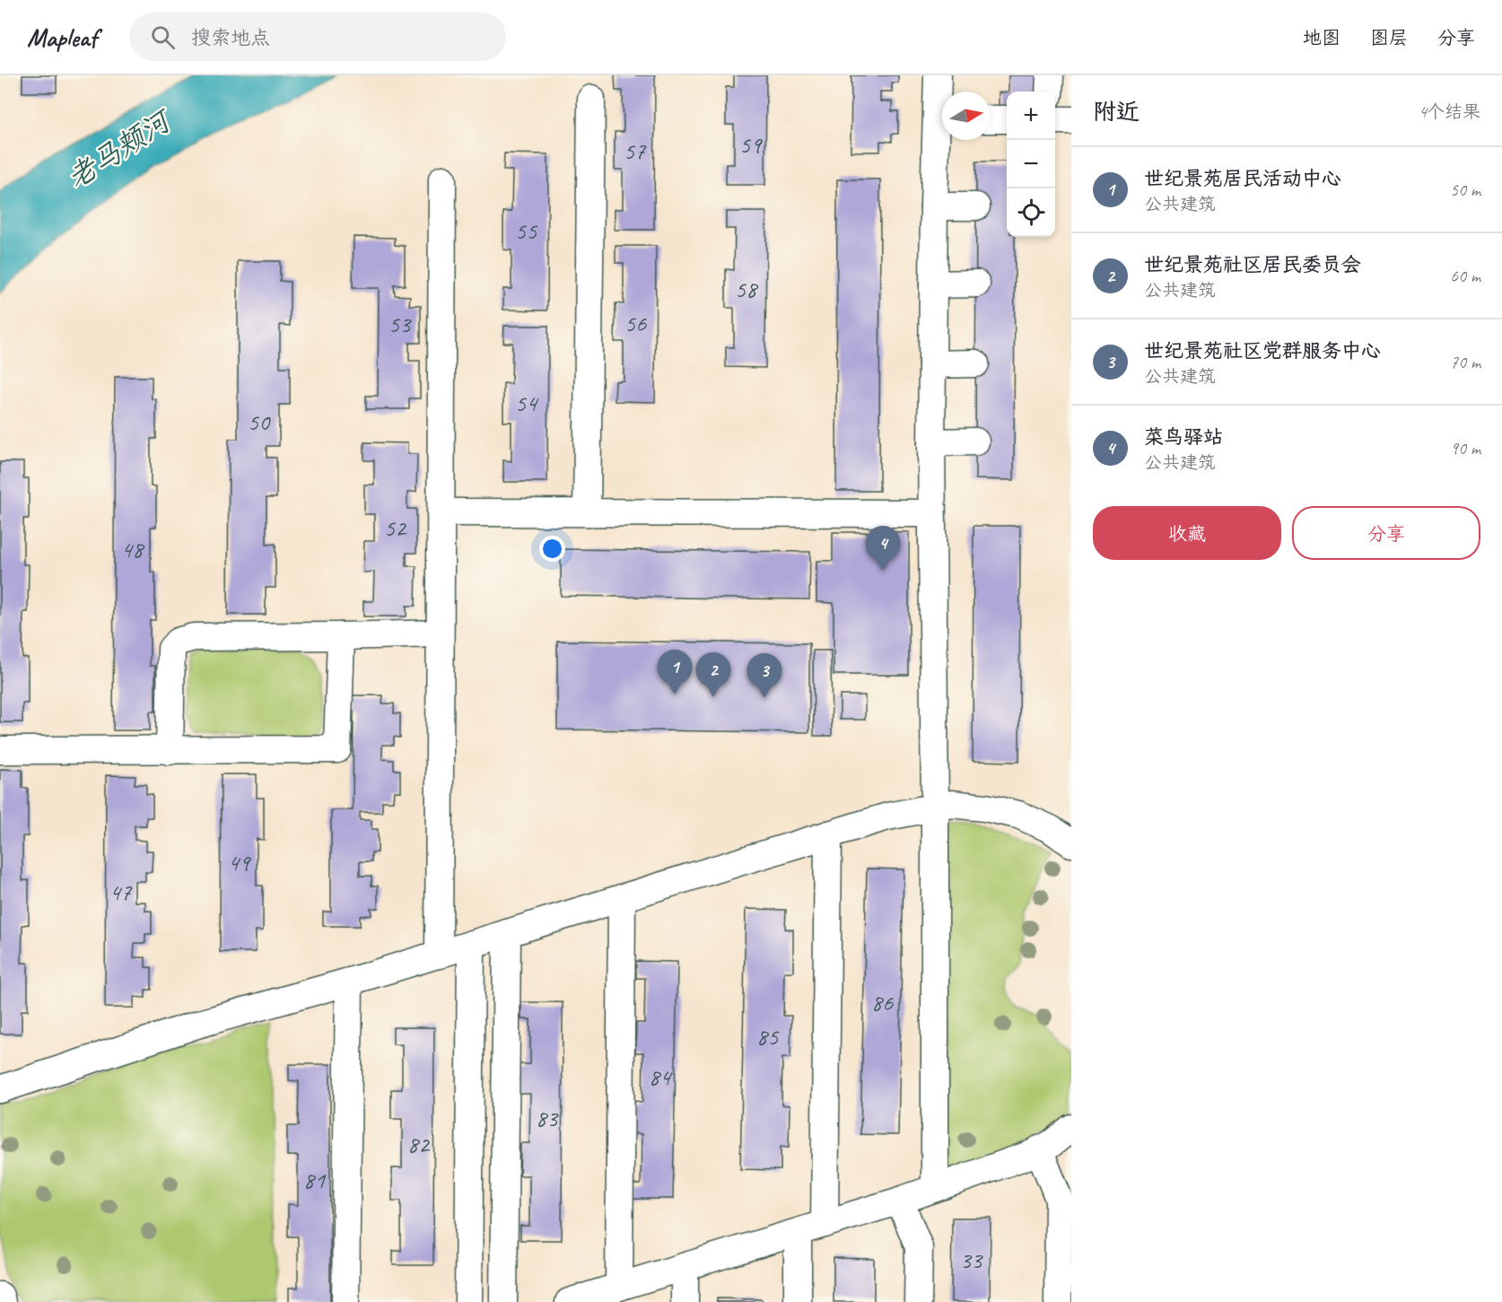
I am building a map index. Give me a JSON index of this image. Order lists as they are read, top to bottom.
{
  "water": ["老马颊河"],
  "house_numbers": [
    "59",
    "57",
    "55",
    "58",
    "56",
    "53",
    "54",
    "50",
    "52",
    "48",
    "49",
    "47",
    "86",
    "85",
    "84",
    "83",
    "82",
    "81",
    "33"
  ],
  "north": "right",
  "page": {
    "header": "Mapleaf",
    "search": "搜索地点",
    "nav": ["地图", "图层", "分享"],
    "heading": ["附近", "4个结果"],
    "map_buttons": ["+", "−"],
    "list": [
      {
        "mark": "1",
        "name": "世纪景苑居民活动中心",
        "note": "公共建筑",
        "value": "50 m"
      },
      {
        "mark": "2",
        "name": "世纪景苑社区居民委员会",
        "note": "公共建筑",
        "value": "60 m"
      },
      {
        "mark": "3",
        "name": "世纪景苑社区党群服务中心",
        "note": "公共建筑",
        "value": "70 m"
      },
      {
        "mark": "4",
        "name": "菜鸟驿站",
        "note": "公共建筑",
        "value": "90 m"
      }
    ],
    "buttons": ["收藏", "分享"],
    "pins": [
      "4",
      "1",
      "2",
      "3"
    ]
  }
}
